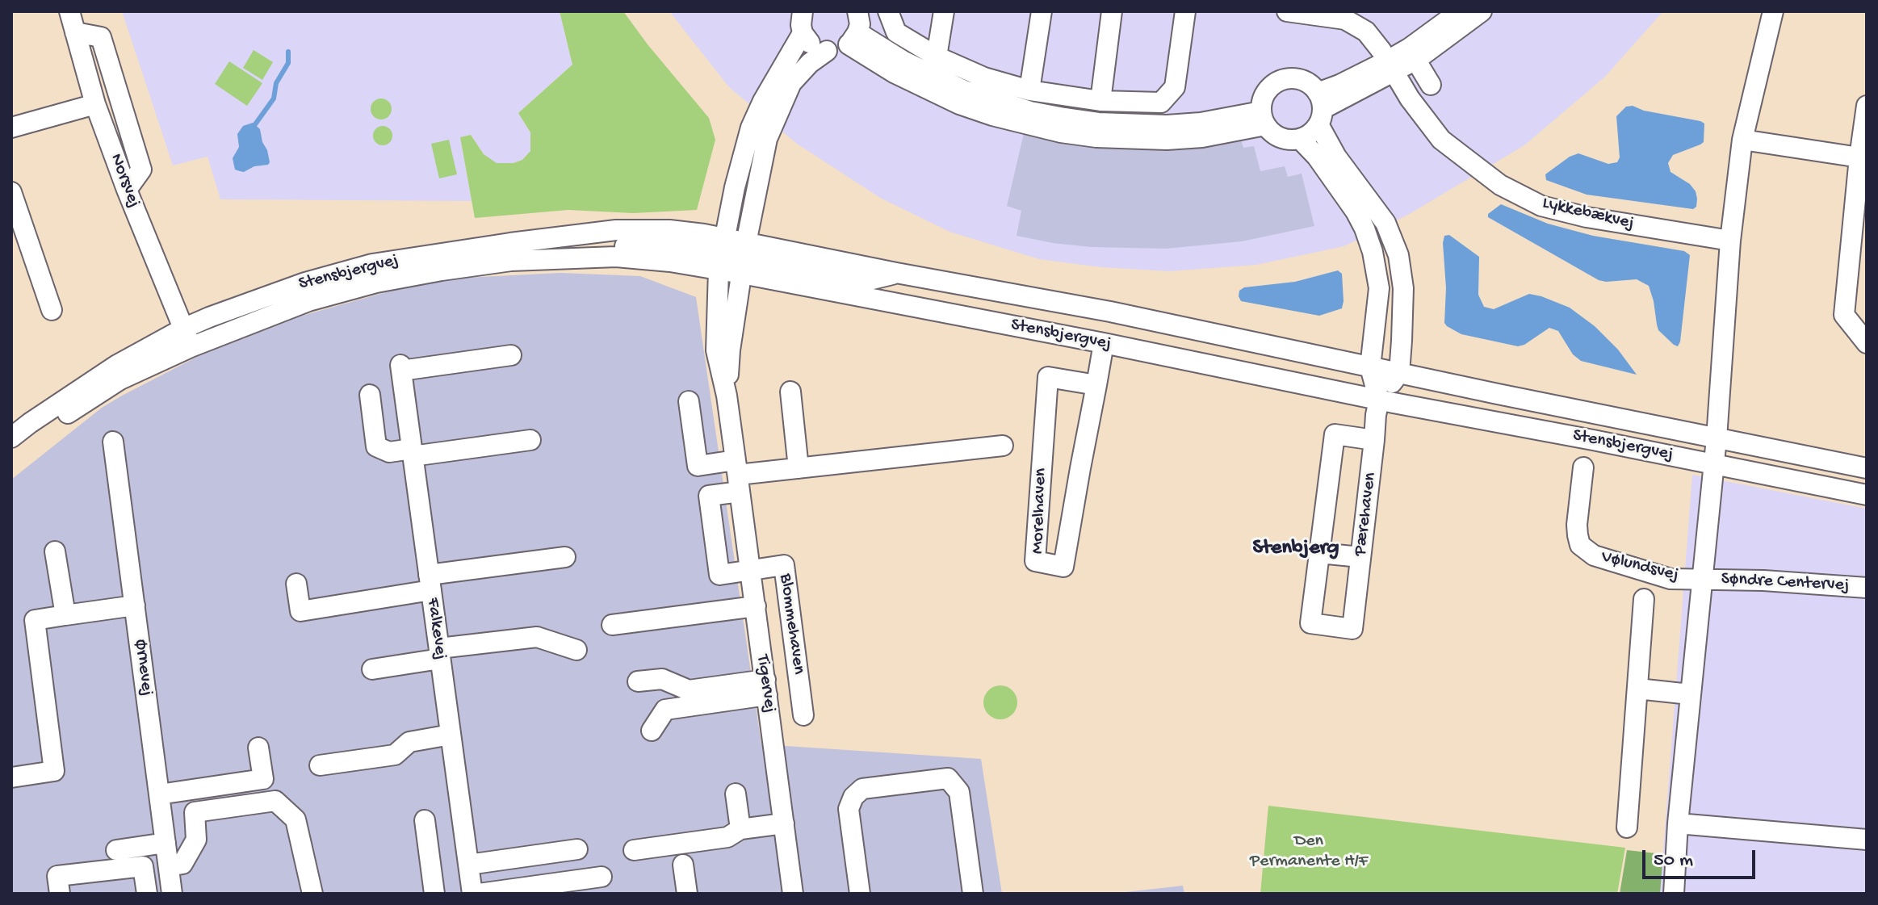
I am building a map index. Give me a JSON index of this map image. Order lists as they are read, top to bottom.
{
  "streets": {
    "street": [
      "Norsvej",
      "Lykkebækvej",
      "Stensbjergvej",
      "Morelhaven",
      "Pærehaven",
      "Vølundsvej",
      "Søndre Centervej",
      "Blommehaven",
      "Falkevej",
      "Ørnevej",
      "Tigervej"
    ]
  },
  "crossings": [
    ["Norsvej", "Stensbjergvej"],
    ["Stensbjergvej", "Morelhaven"],
    ["Stensbjergvej", "Pærehaven"],
    ["Stensbjergvej", "Søndre Centervej"],
    ["Stensbjergvej", "Tigervej"],
    ["Vølundsvej", "Søndre Centervej"],
    ["Blommehaven", "Tigervej"]
  ],
  "districts": ["Stenbjerg"],
  "parks": ["Den Permanente H/F"],
  "scale_bar": "50 m"
}
